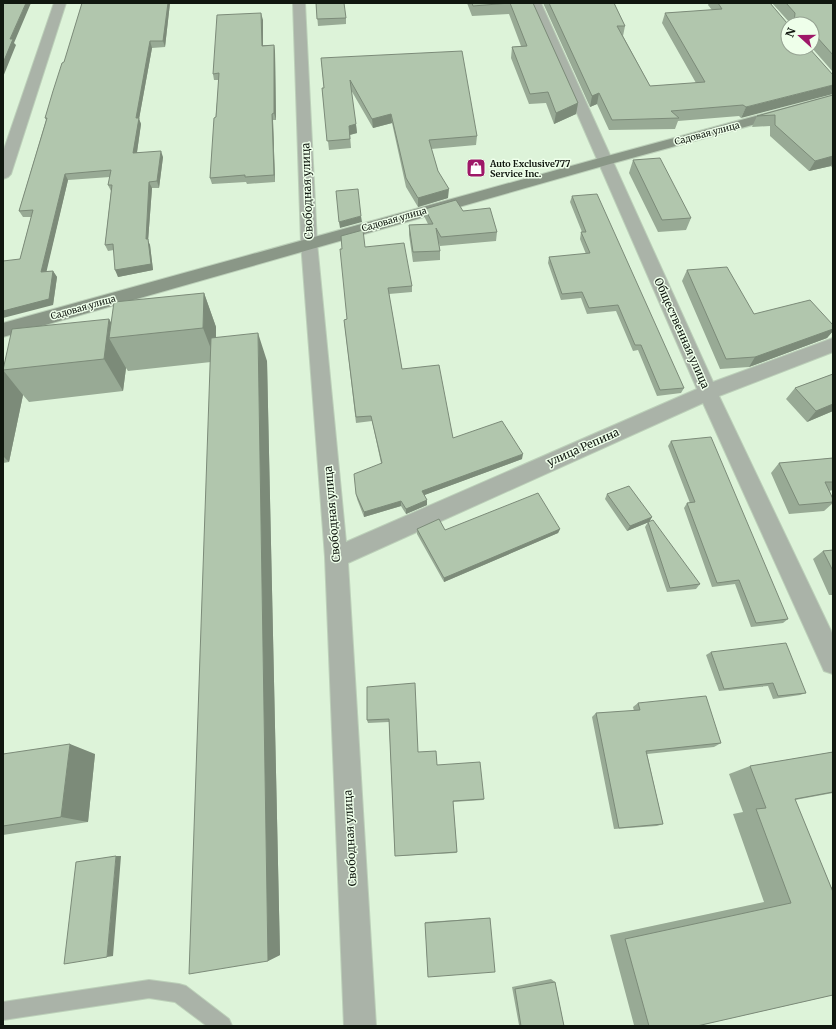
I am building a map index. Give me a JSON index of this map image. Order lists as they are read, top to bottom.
{
  "streets": {
    "main road": ["Садовая улица"],
    "street": ["Свободная улица", "Общественная улица", "улица Репина"]
  },
  "crossings": [
    ["Садовая улица", "Свободная улица"],
    ["Садовая улица", "Общественная улица"],
    ["Свободная улица", "улица Репина"],
    ["Общественная улица", "улица Репина"]
  ],
  "places": {
    "shop": ["Auto Exclusive777 Service Inc."]
  },
  "north": "left"
}
